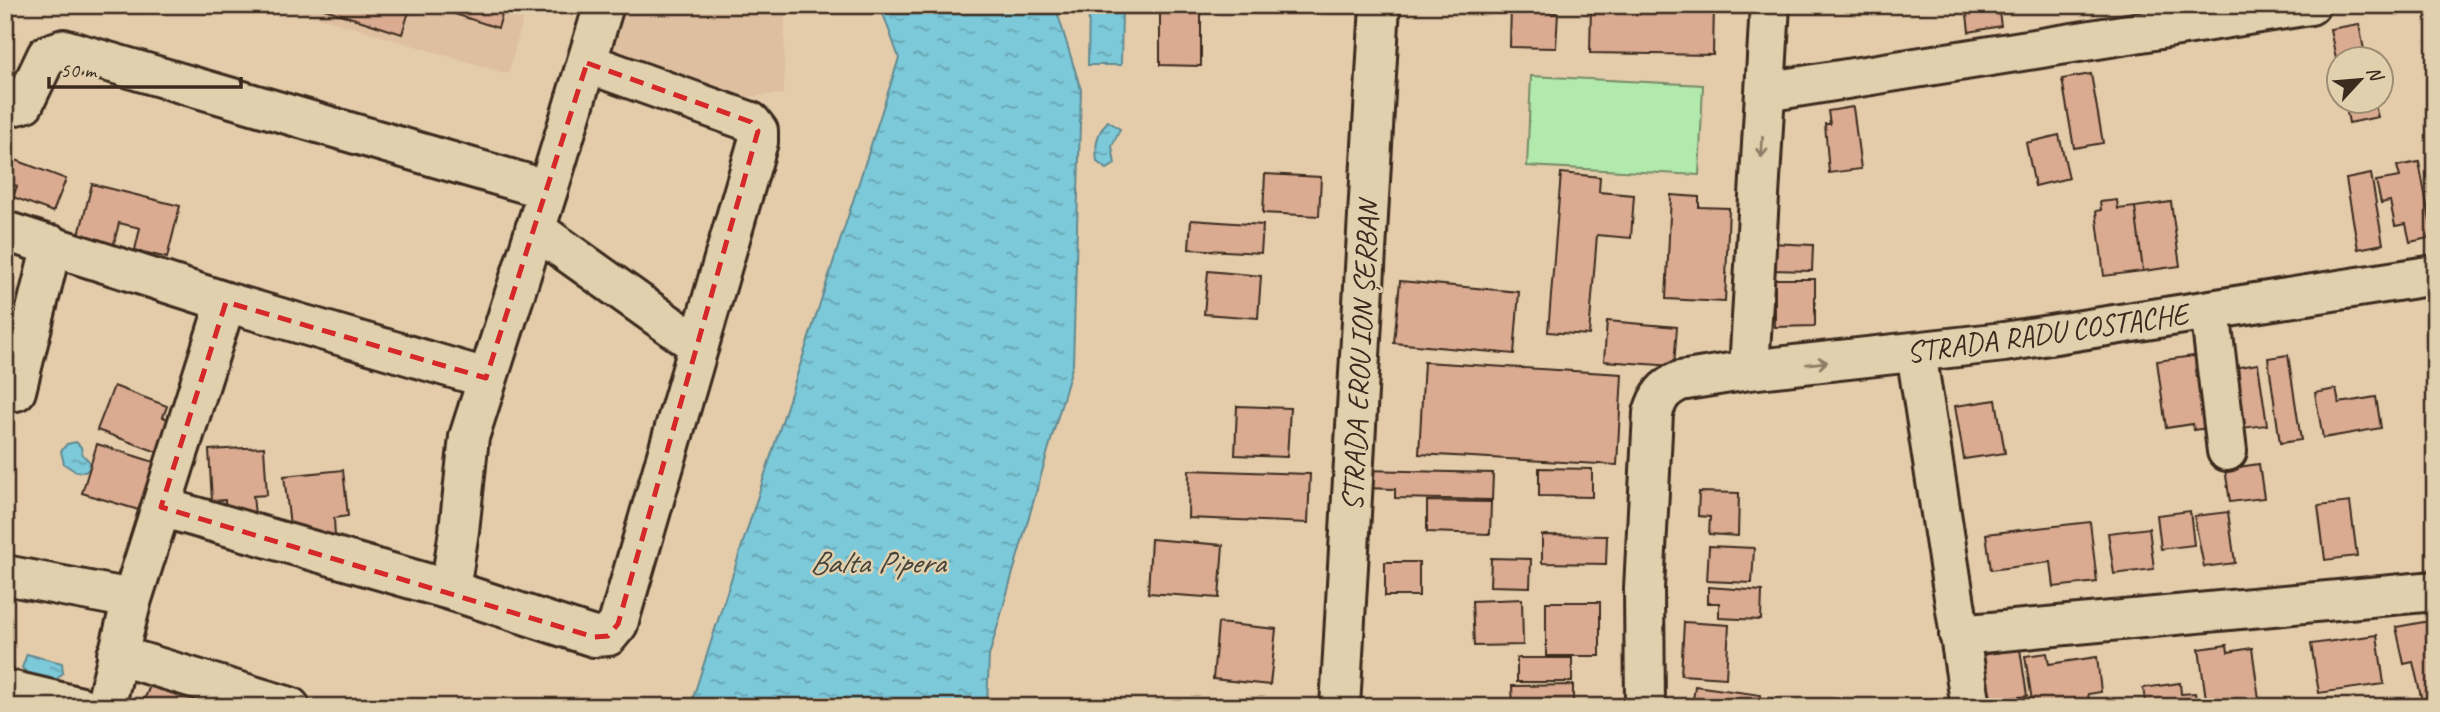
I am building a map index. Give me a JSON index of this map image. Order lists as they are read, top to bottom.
{
  "streets": {
    "street": ["STRADA RADU COSTACHE", "STRADA EROU ION ȘERBAN"]
  },
  "water": ["Balta Pipera"],
  "scale_bar": "50 m",
  "north": "top right"
}
